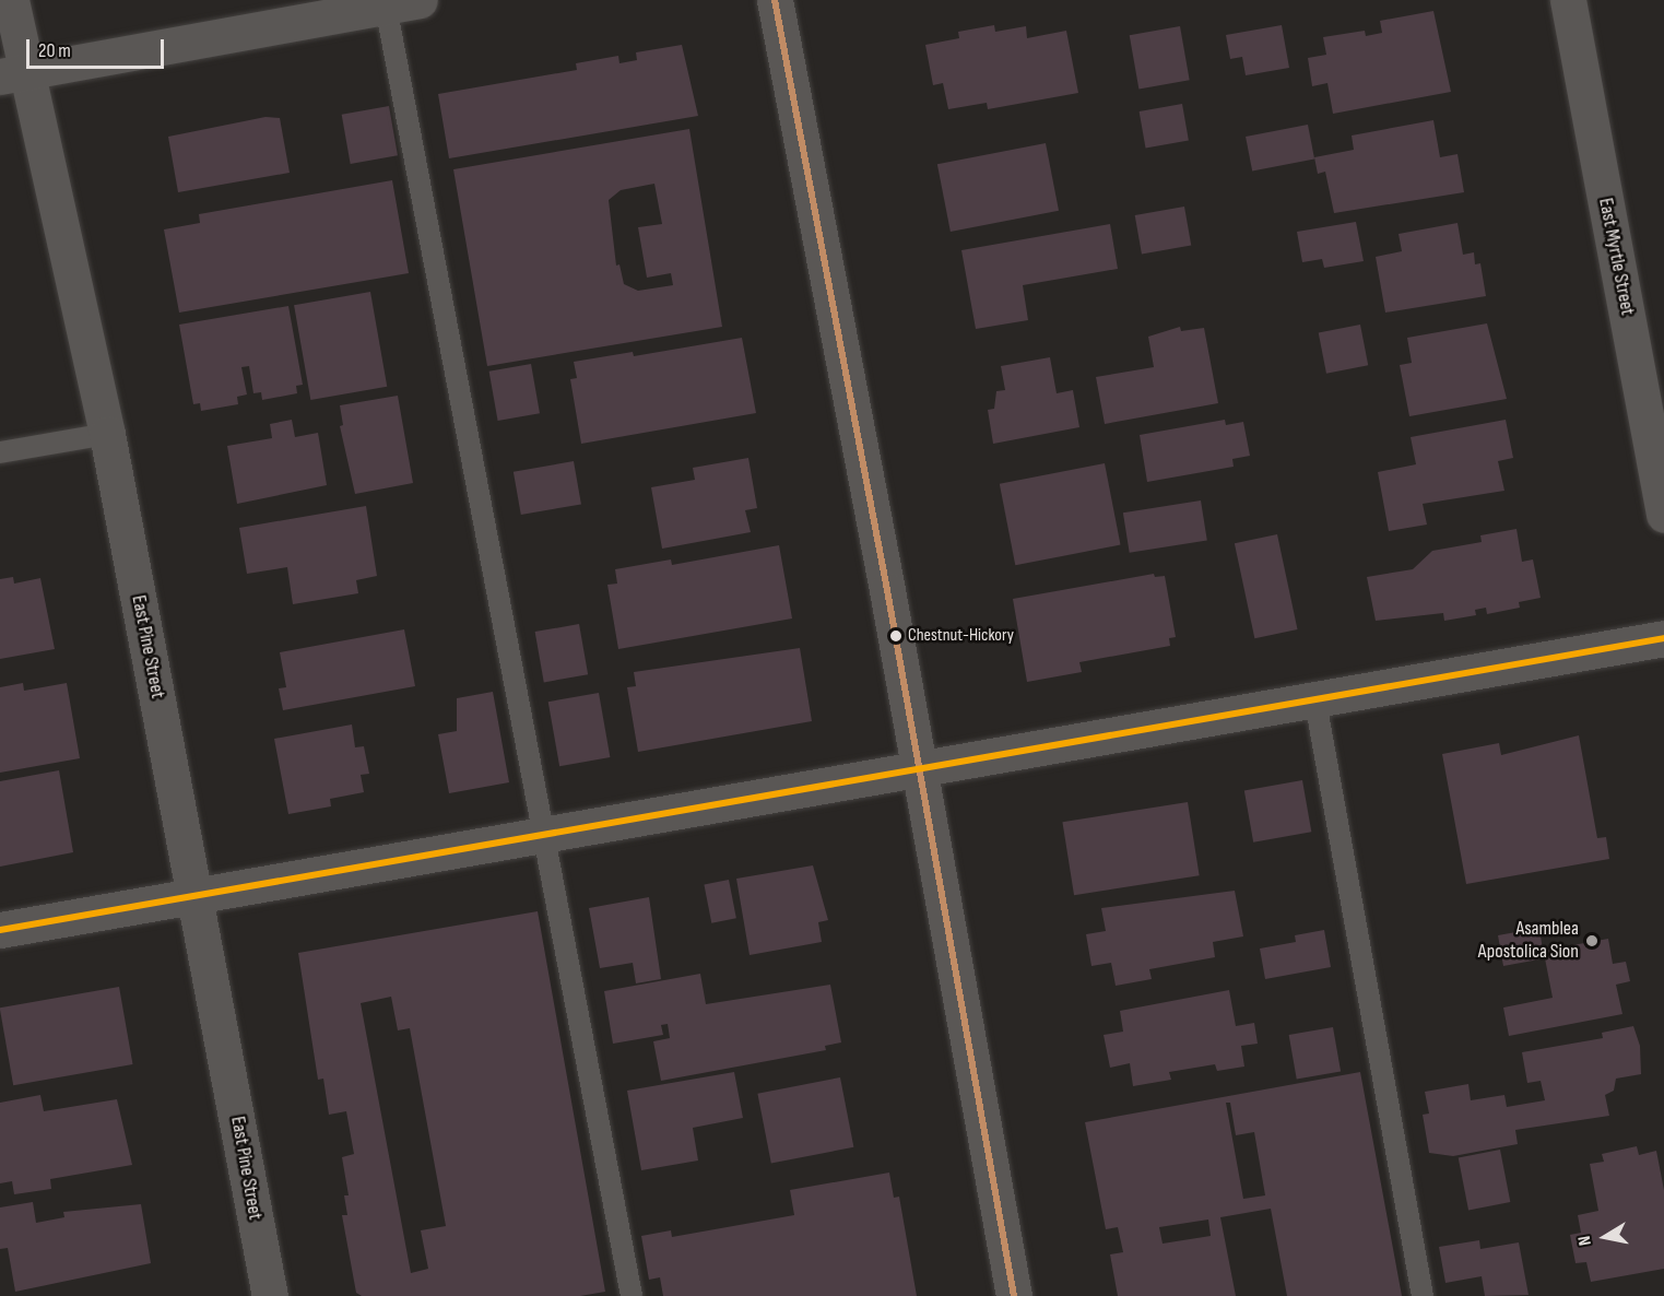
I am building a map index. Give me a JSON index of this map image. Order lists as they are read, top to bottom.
{
  "streets": {
    "street": ["East Myrtle Street", "East Pine Street"]
  },
  "places": ["Chestnut-Hickory", "Asamblea Apostolica Sion"],
  "scale_bar": "20 m",
  "north": "left"
}
